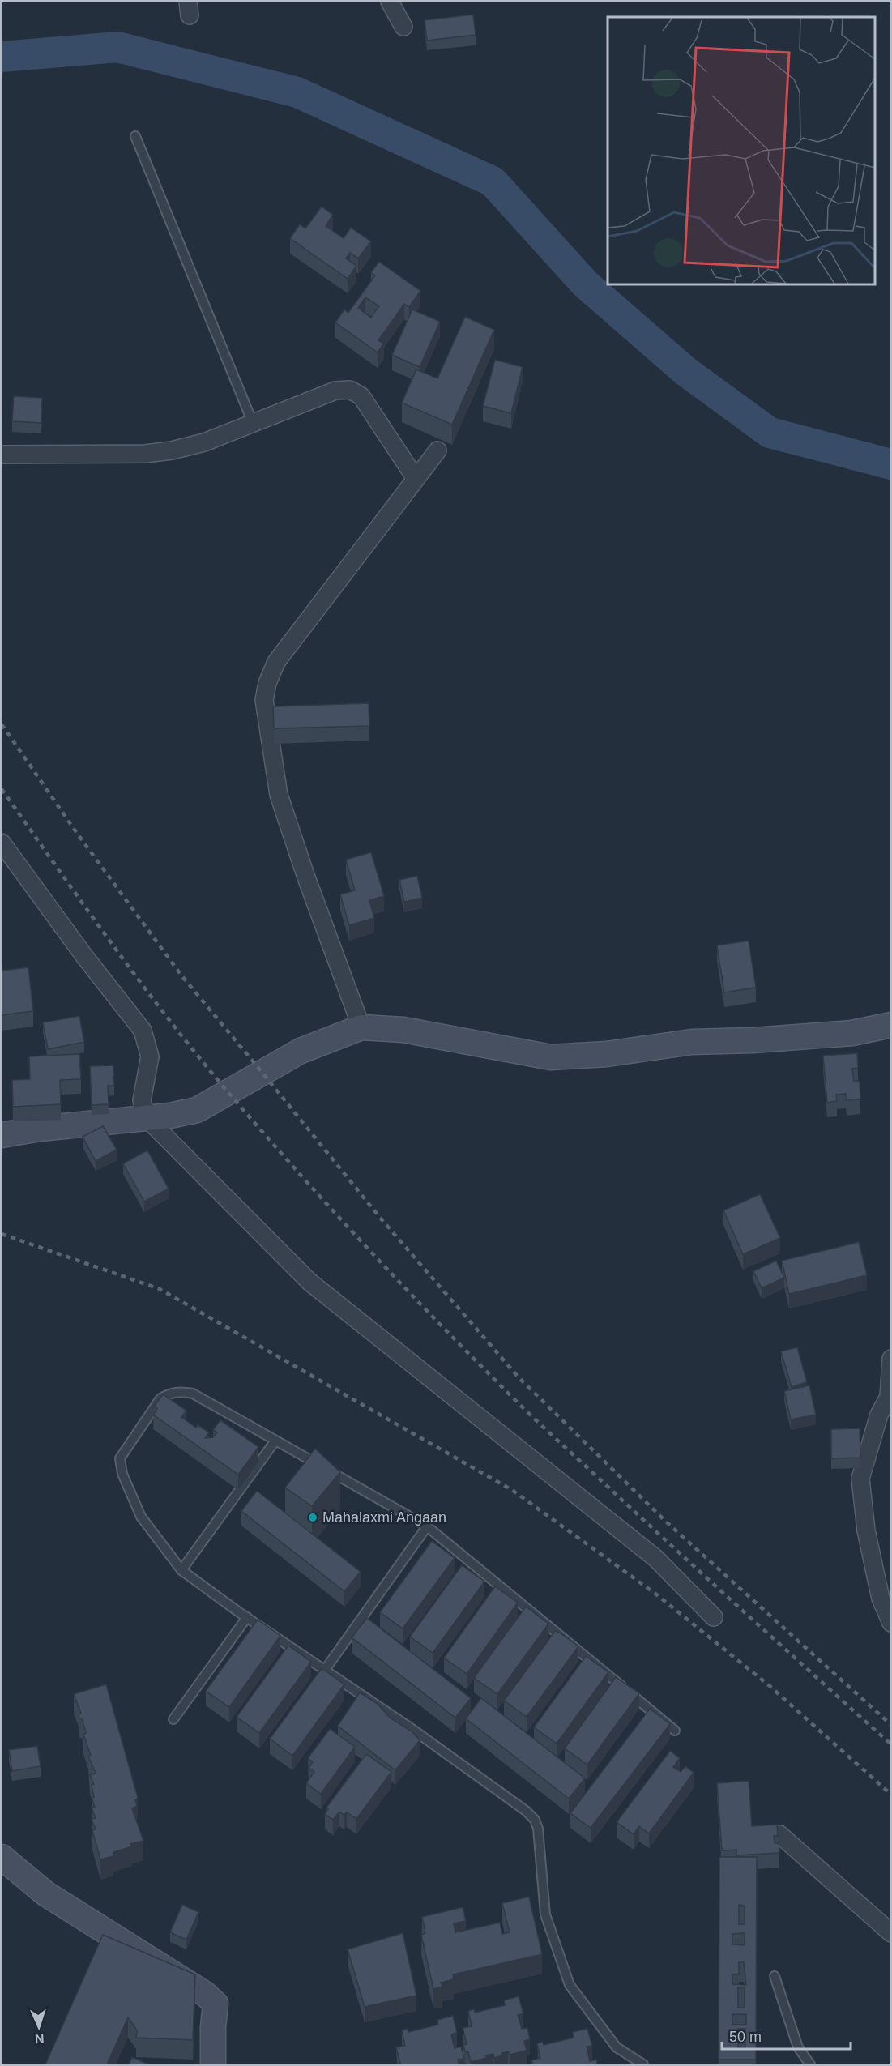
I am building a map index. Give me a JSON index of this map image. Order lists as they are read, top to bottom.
{
  "places": ["Mahalaxmi Angaan"],
  "scale_bar": "50 m",
  "north": "bottom"
}
